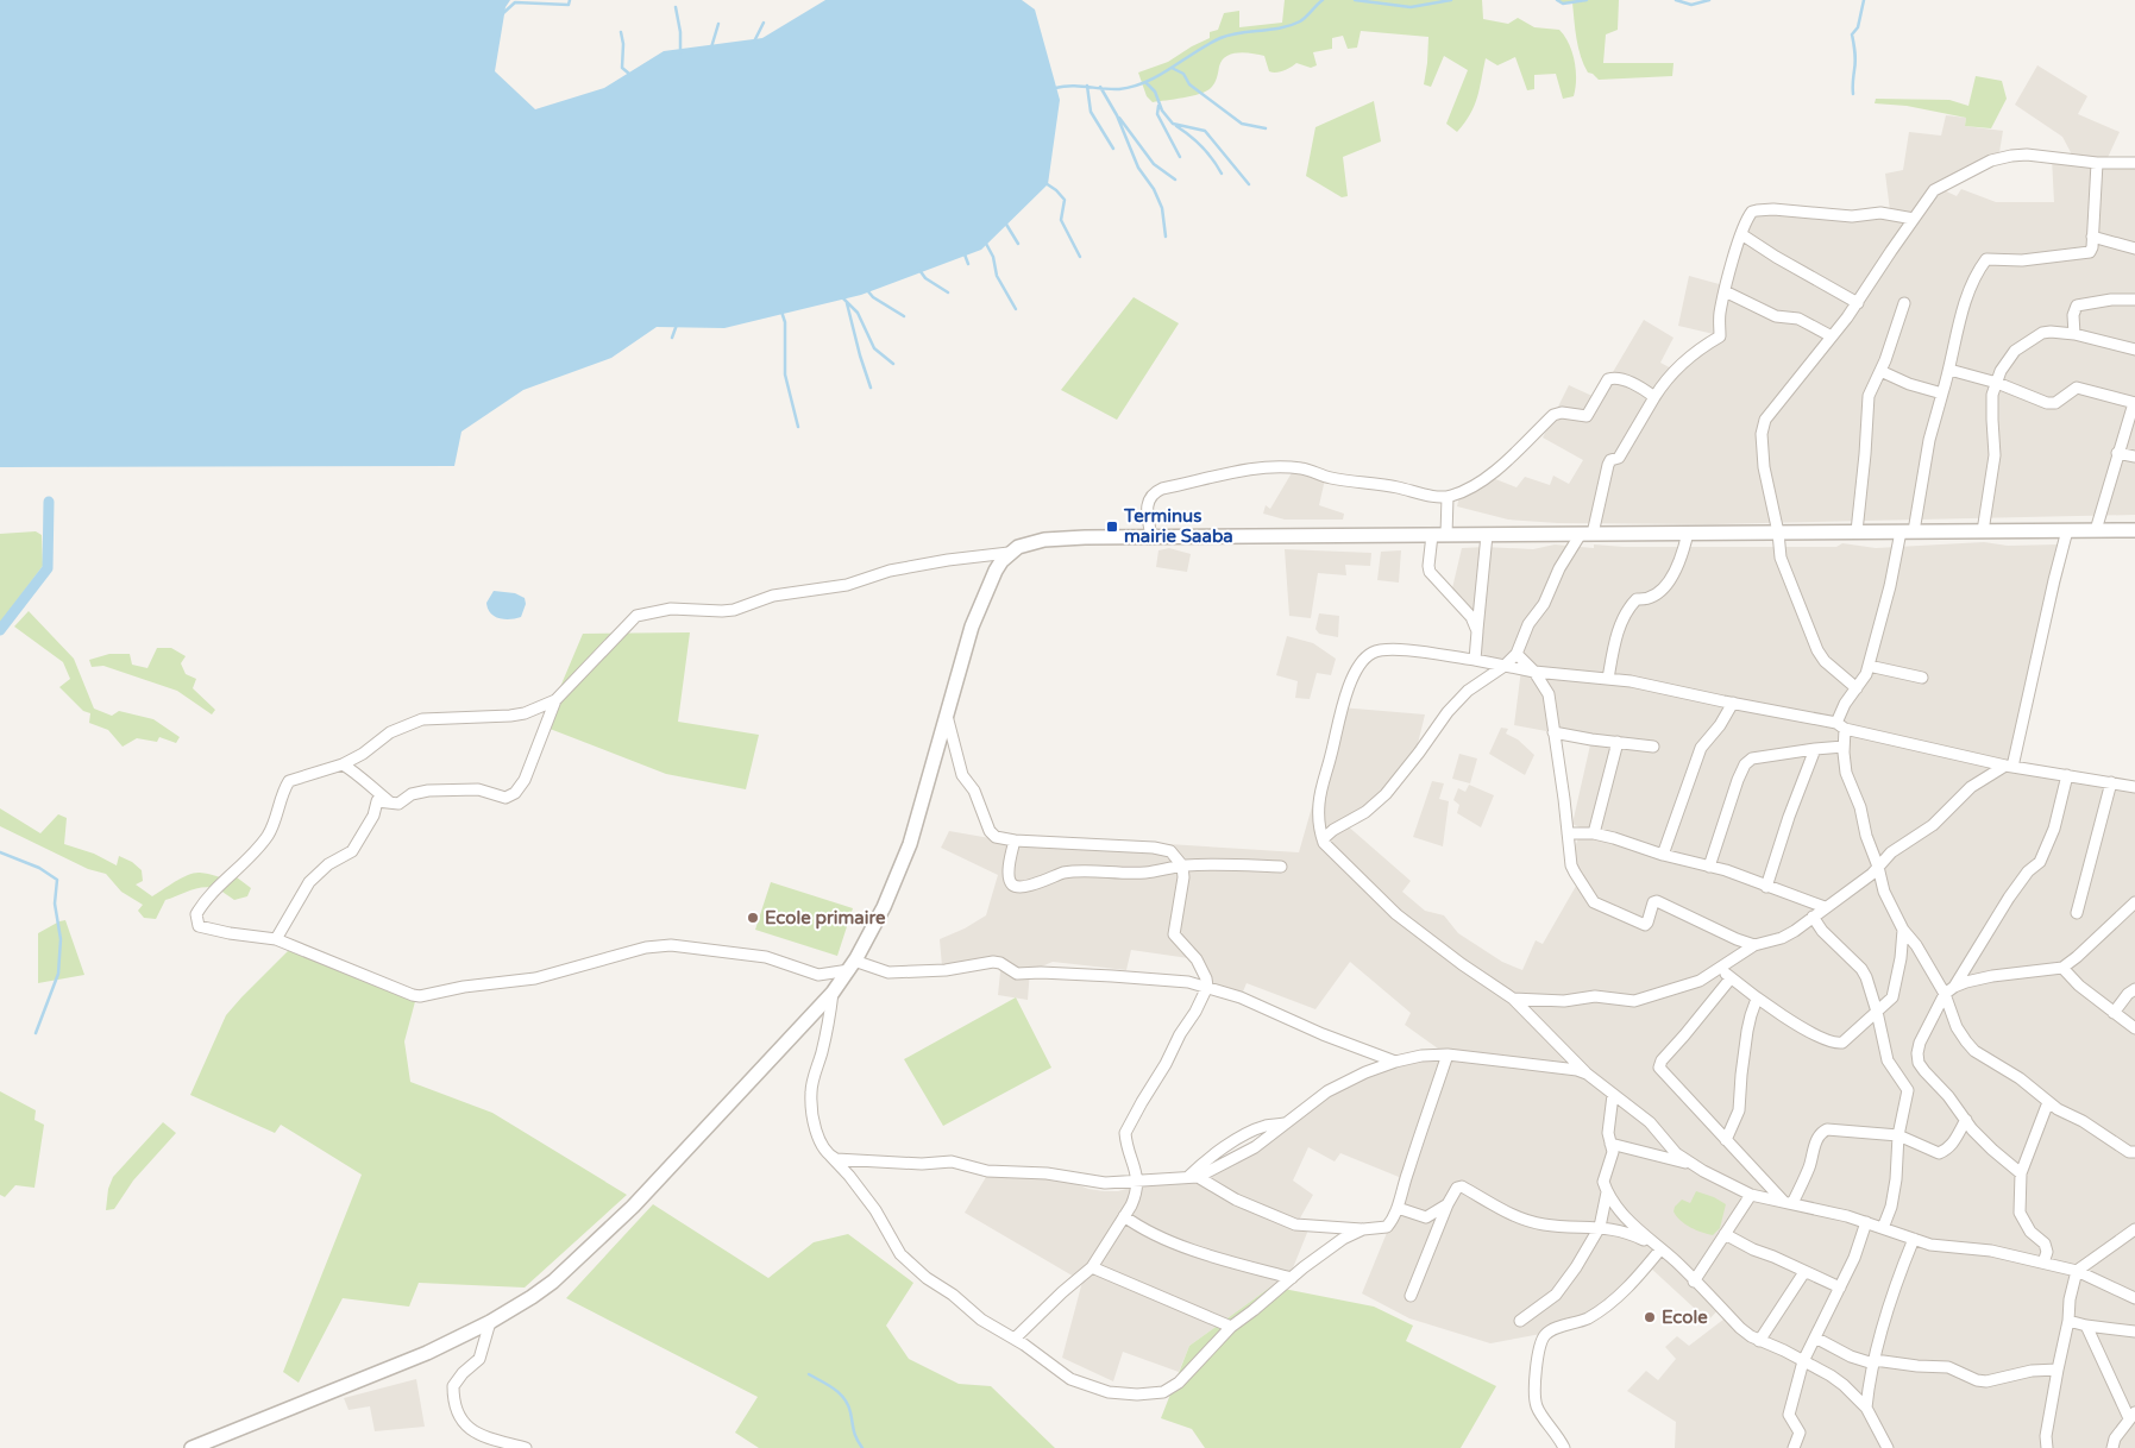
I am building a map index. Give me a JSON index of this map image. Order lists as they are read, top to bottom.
{
  "places": {
    "transit": ["Terminus mairie Saaba"],
    "other": ["Ecole primaire", "Ecole"]
  }
}
